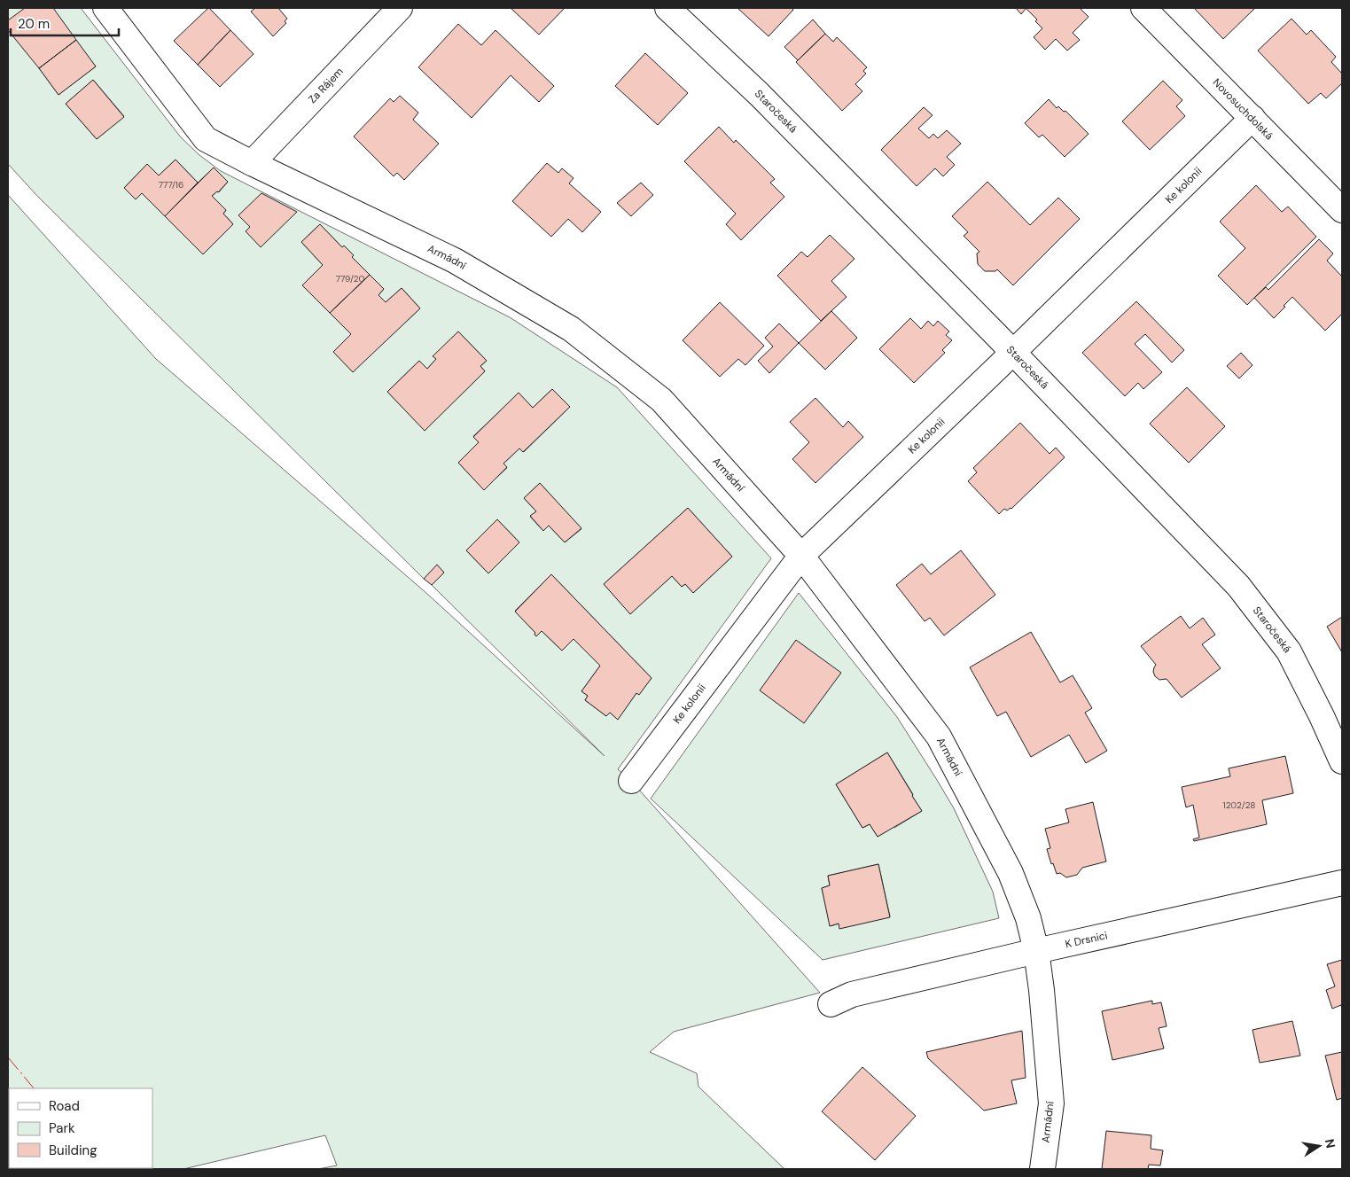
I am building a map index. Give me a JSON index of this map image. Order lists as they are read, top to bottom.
{
  "streets": {
    "street": [
      "Za Rájem",
      "Novosuchdolská",
      "Staročeská",
      "Ke kolonii",
      "Armádní",
      "K Drsnici"
    ]
  },
  "crossings": [
    ["Za Rájem", "Armádní"],
    ["Novosuchdolská", "Ke kolonii"],
    ["Staročeská", "Ke kolonii"],
    ["Ke kolonii", "Armádní"],
    ["Armádní", "K Drsnici"]
  ],
  "house_numbers": ["777/16", "779/20", "1202/28"],
  "legend": ["Road", "Park", "Building"],
  "scale_bar": "20 m",
  "north": "right"
}
